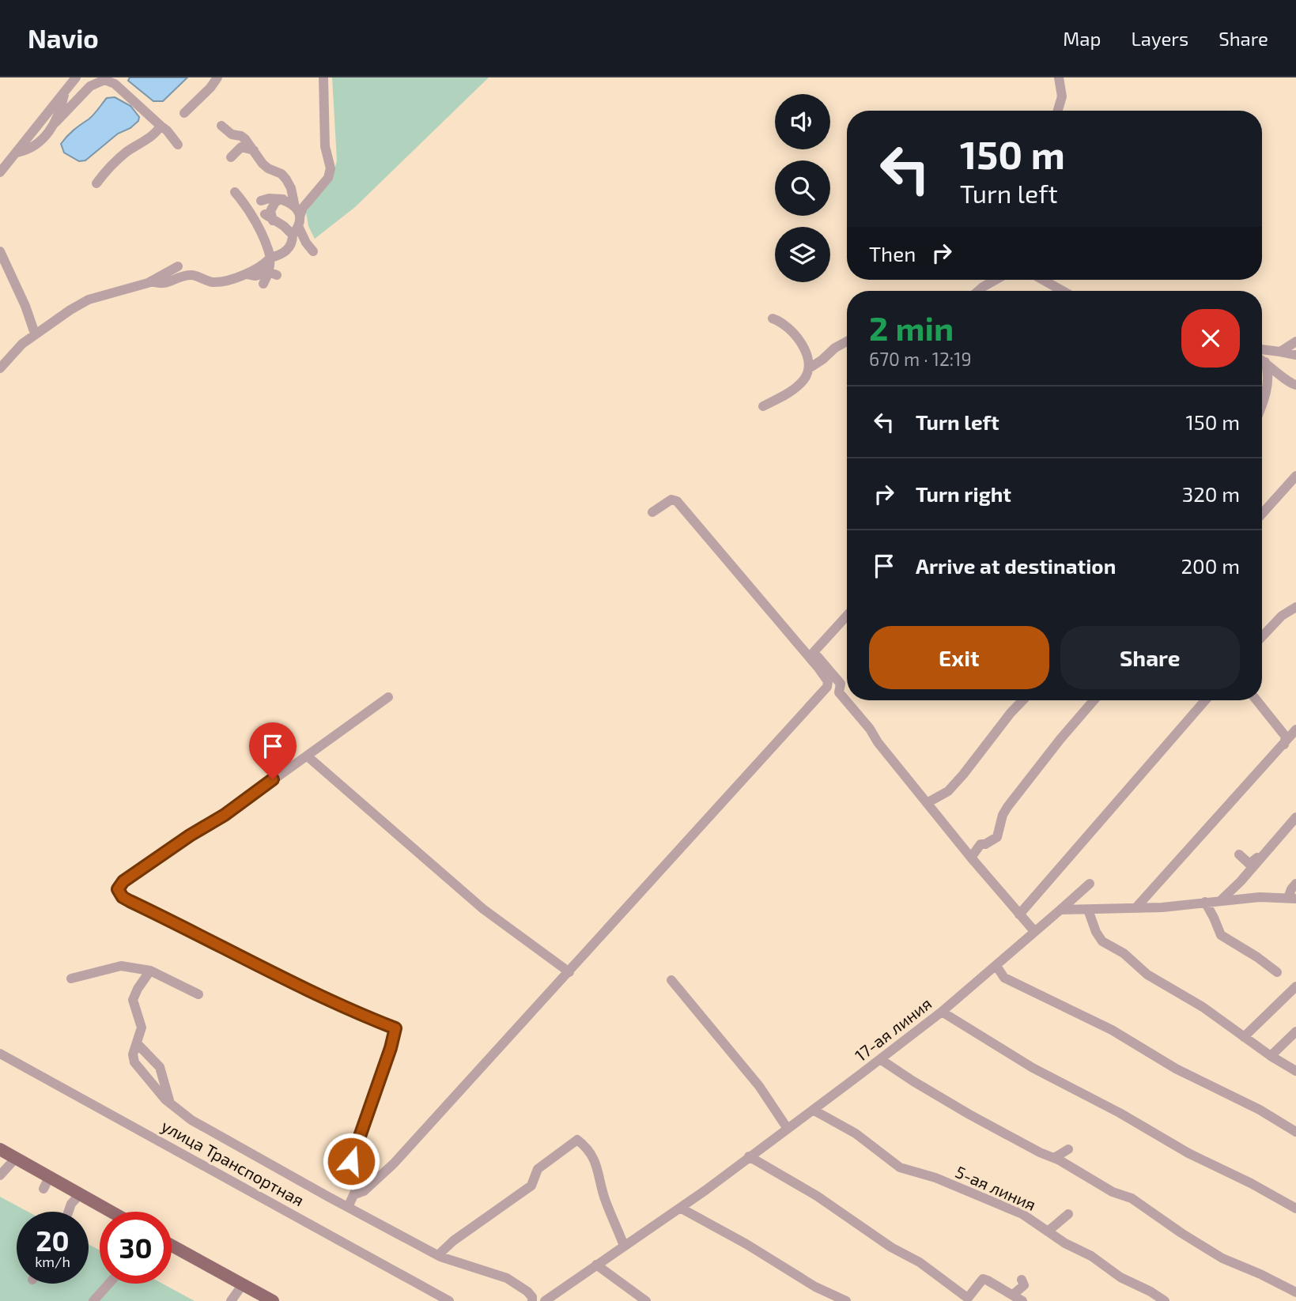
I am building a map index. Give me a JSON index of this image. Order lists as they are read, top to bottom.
{
  "streets": {
    "street": ["17-ая линия", "улица Транспортная", "5-ая линия"]
  },
  "crossings": [
    ["17-ая линия", "5-ая линия"]
  ],
  "page": {
    "header": "Navio",
    "nav": ["Map", "Layers", "Share"],
    "turn": ["150 m", "Turn left"],
    "then": "Then",
    "heading": ["2 min", "670 m · 12:19"],
    "list": [
      {
        "name": "Turn left",
        "value": "150 m"
      },
      {
        "name": "Turn right",
        "value": "320 m"
      },
      {
        "name": "Arrive at destination",
        "value": "200 m"
      }
    ],
    "buttons": ["Exit", "Share"],
    "speed": "20 km/h",
    "limit": "30"
  }
}
